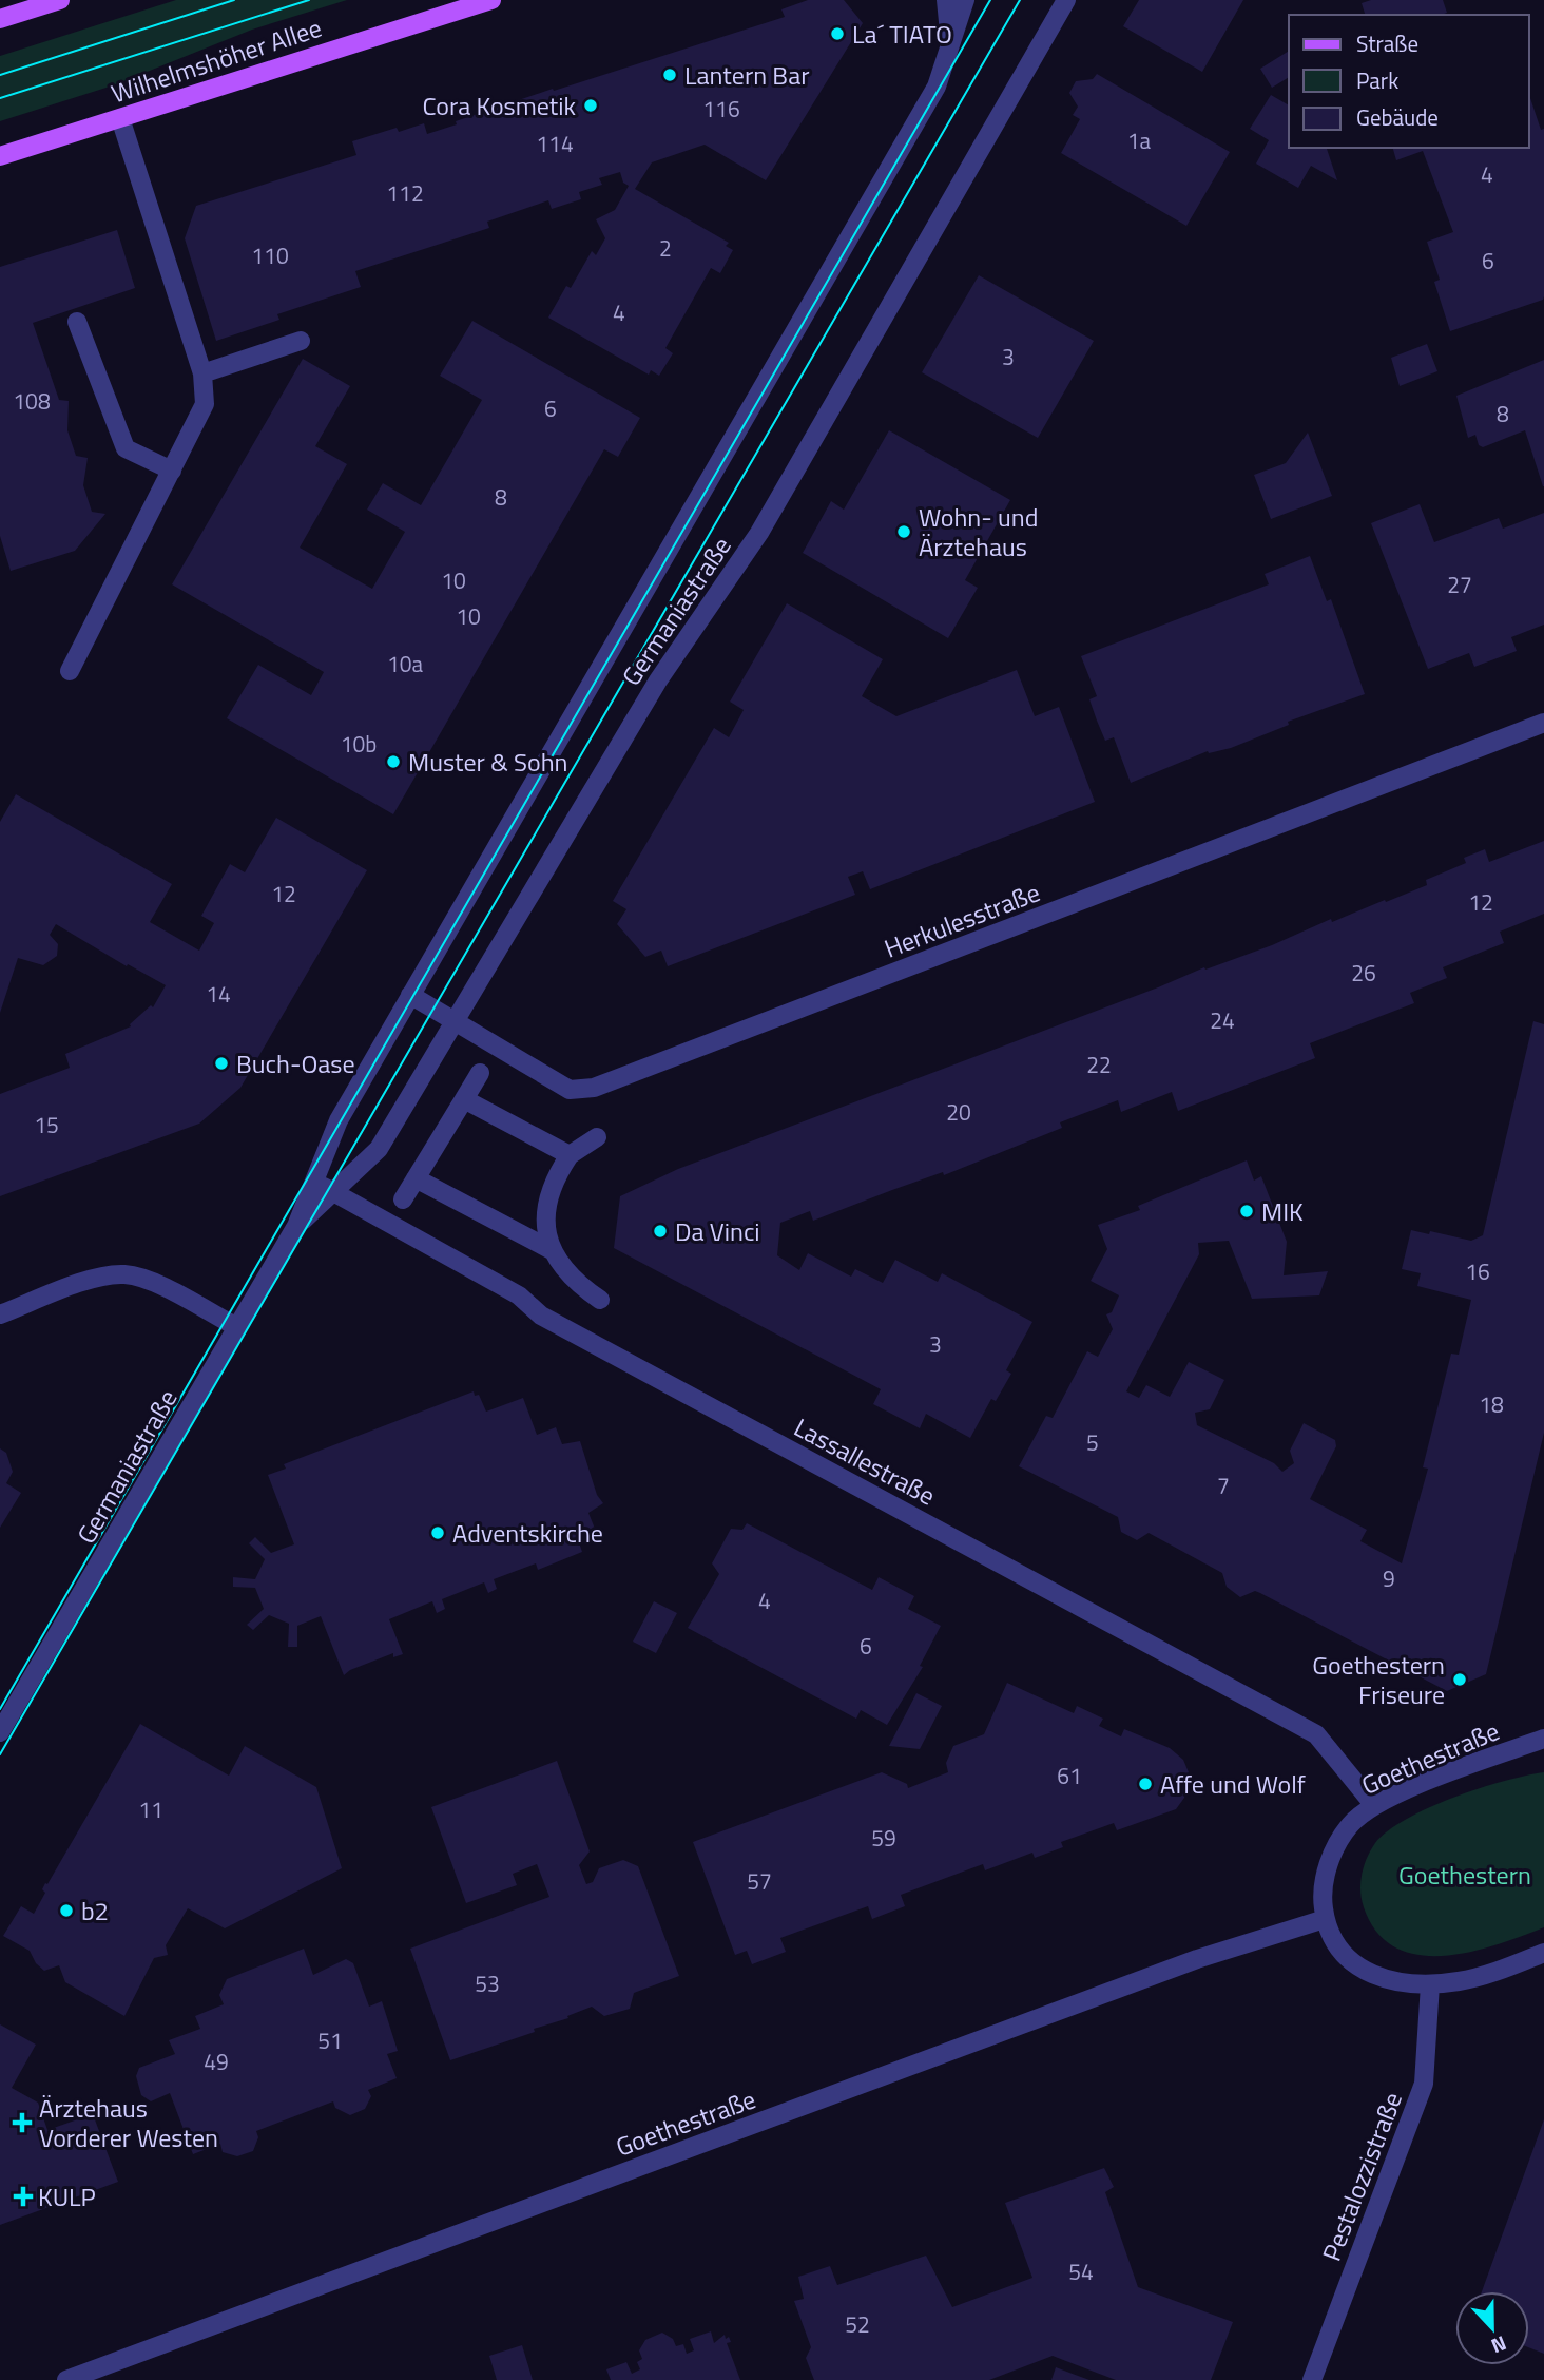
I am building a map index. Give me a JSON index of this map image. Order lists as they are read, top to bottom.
{
  "streets": {
    "main road": ["Wilhelmshöher Allee"],
    "street": [
      "Germaniastraße",
      "Herkulesstraße",
      "Lassallestraße",
      "Goethestraße",
      "Pestalozzistraße"
    ]
  },
  "crossings": [
    ["Germaniastraße", "Herkulesstraße"],
    ["Germaniastraße", "Lassallestraße"],
    ["Lassallestraße", "Goethestraße"],
    ["Goethestraße", "Pestalozzistraße"]
  ],
  "parks": ["Goethestern"],
  "places": {
    "other": [
      "La´ TIATO",
      "Lantern Bar",
      "Cora Kosmetik",
      "Wohn- und Ärztehaus",
      "Muster & Sohn",
      "Buch-Oase",
      "MIK",
      "Da Vinci",
      "Adventskirche",
      "Goethestern Friseure",
      "Affe und Wolf",
      "b2"
    ],
    "health": ["Ärztehaus Vorderer Westen", "KULP"]
  },
  "house_numbers": [
    "116",
    "1a",
    "114",
    "4",
    "112",
    "2",
    "110",
    "6",
    "4",
    "3",
    "108",
    "6",
    "8",
    "8",
    "10",
    "27",
    "10",
    "10a",
    "10b",
    "12",
    "12",
    "26",
    "14",
    "24",
    "22",
    "20",
    "15",
    "16",
    "3",
    "18",
    "5",
    "7",
    "9",
    "4",
    "6",
    "61",
    "11",
    "59",
    "57",
    "53",
    "51",
    "49",
    "54",
    "52"
  ],
  "legend": ["Straße", "Park", "Gebäude"],
  "north": "bottom"
}
